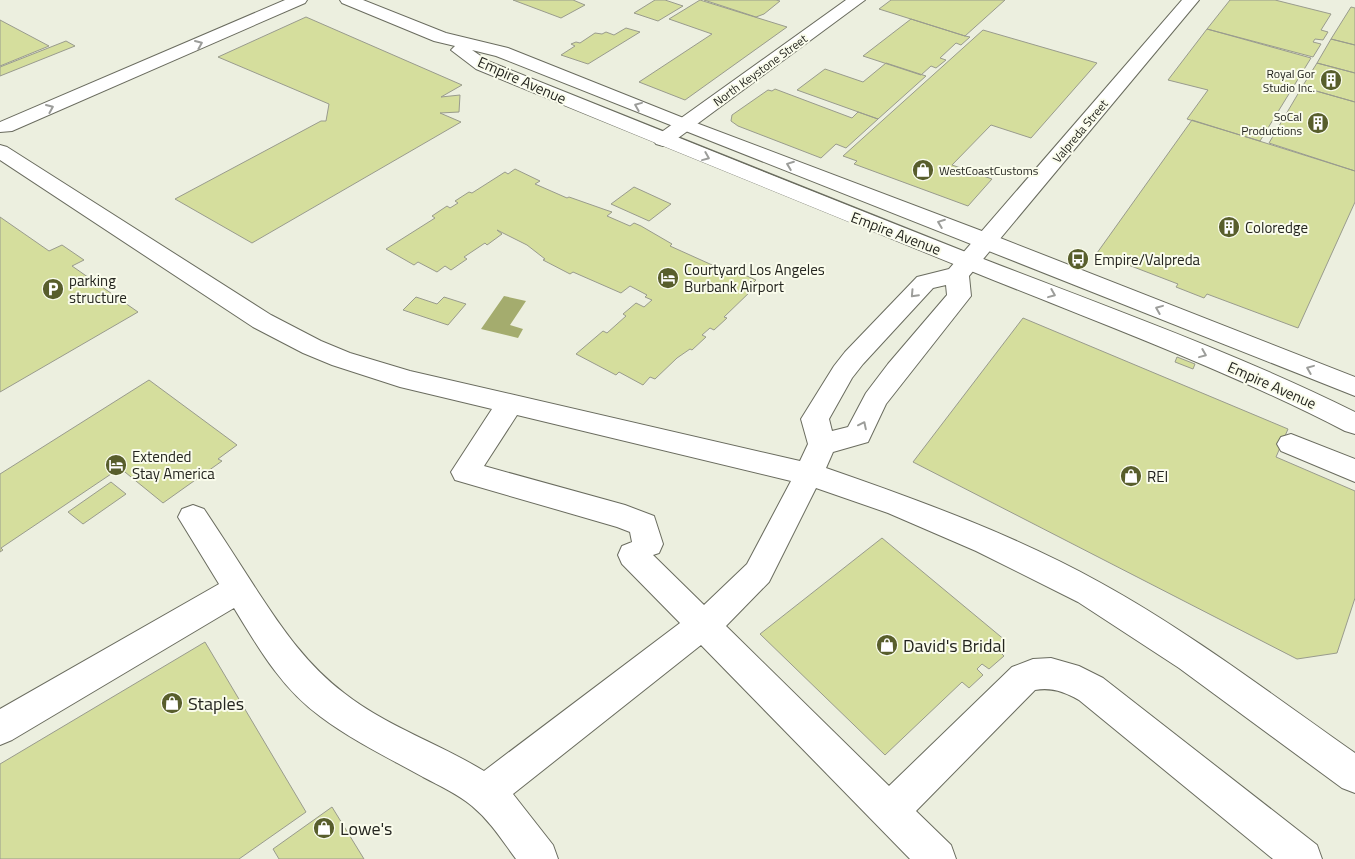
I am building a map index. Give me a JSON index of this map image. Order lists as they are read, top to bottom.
{
  "streets": {
    "main road": ["North Keystone Street", "Empire Avenue", "Valpreda Street"]
  },
  "crossings": [
    ["North Keystone Street", "Empire Avenue"],
    ["Empire Avenue", "Valpreda Street"]
  ],
  "places": {
    "building": ["Royal Gor Studio Inc.", "SoCal Productions", "Coloredge"],
    "shop": [
      "WestCoastCustoms",
      "REI",
      "David's Bridal",
      "Staples",
      "Lowe's"
    ],
    "bus stop": ["Empire/Valpreda"],
    "hotel": ["Courtyard Los Angeles Burbank Airport", "Extended Stay America"],
    "parking": ["parking structure"]
  }
}
